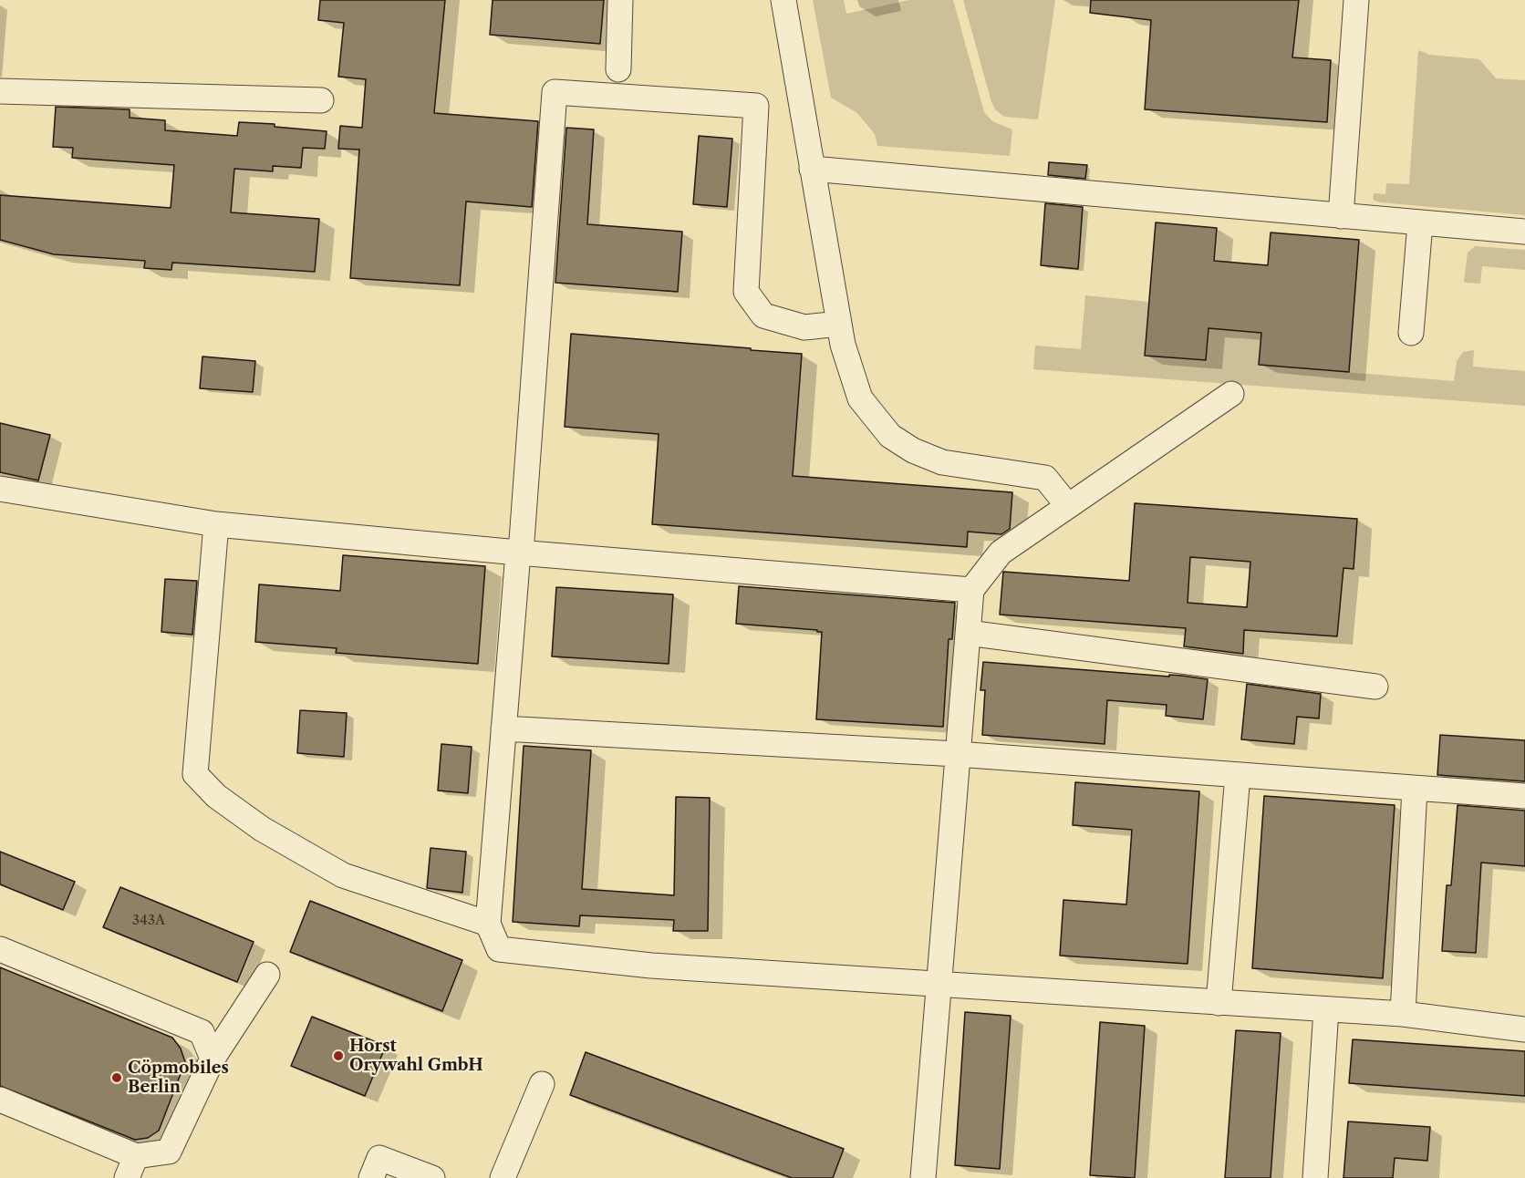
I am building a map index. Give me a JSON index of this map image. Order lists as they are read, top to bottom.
{
  "places": ["Horst Orywahl GmbH", "Cöpmobiles Berlin"],
  "house_numbers": ["343A"]
}
